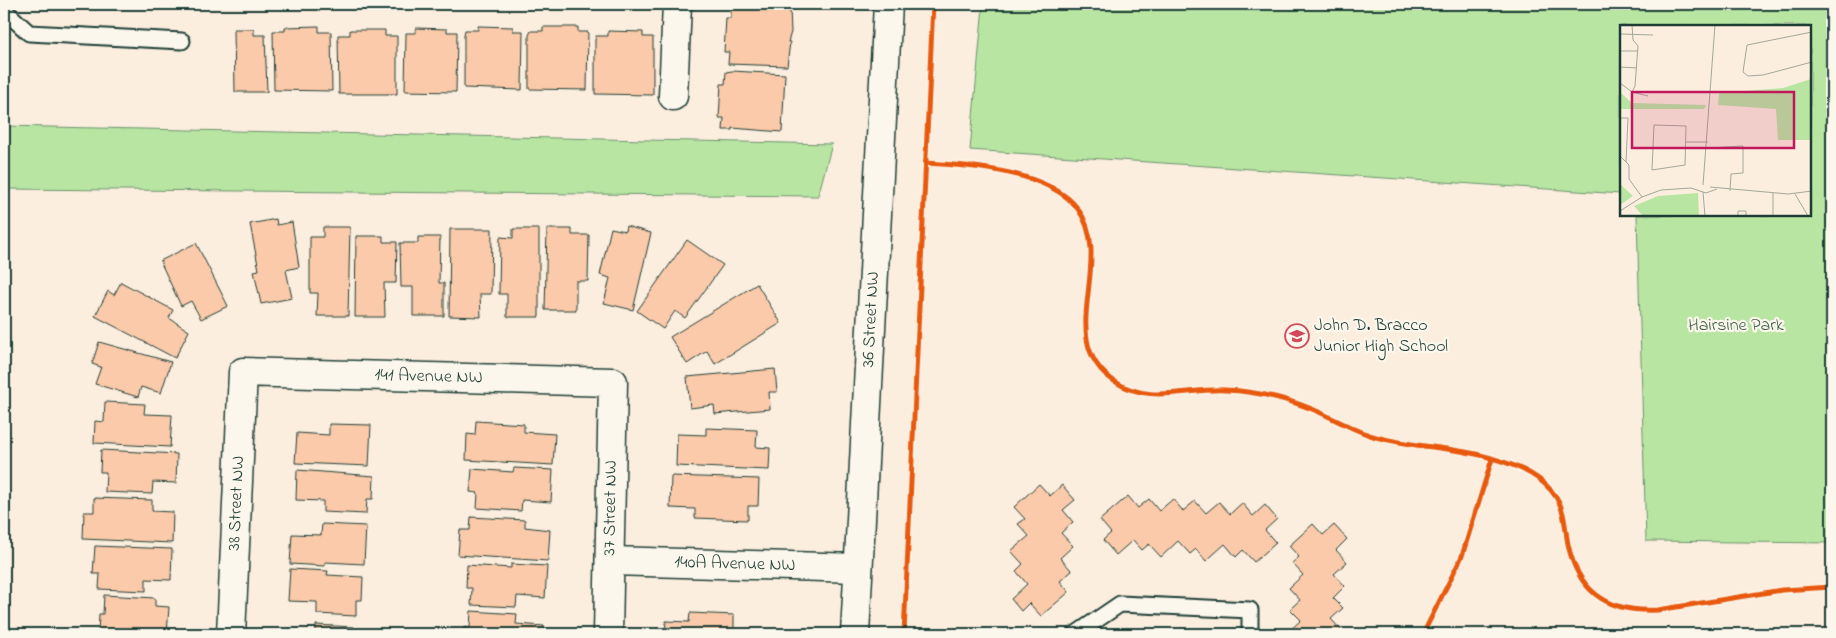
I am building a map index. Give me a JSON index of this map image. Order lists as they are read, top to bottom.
{
  "streets": {
    "street": [
      "36 Street NW",
      "141 Avenue NW",
      "38 Street NW",
      "37 Street NW",
      "140A Avenue NW"
    ]
  },
  "crossings": [
    ["36 Street NW", "140A Avenue NW"],
    ["141 Avenue NW", "38 Street NW"],
    ["141 Avenue NW", "37 Street NW"],
    ["37 Street NW", "140A Avenue NW"]
  ],
  "parks": ["Hairsine Park"],
  "places": {
    "school or university": ["John D. Bracco Junior High School"]
  }
}
